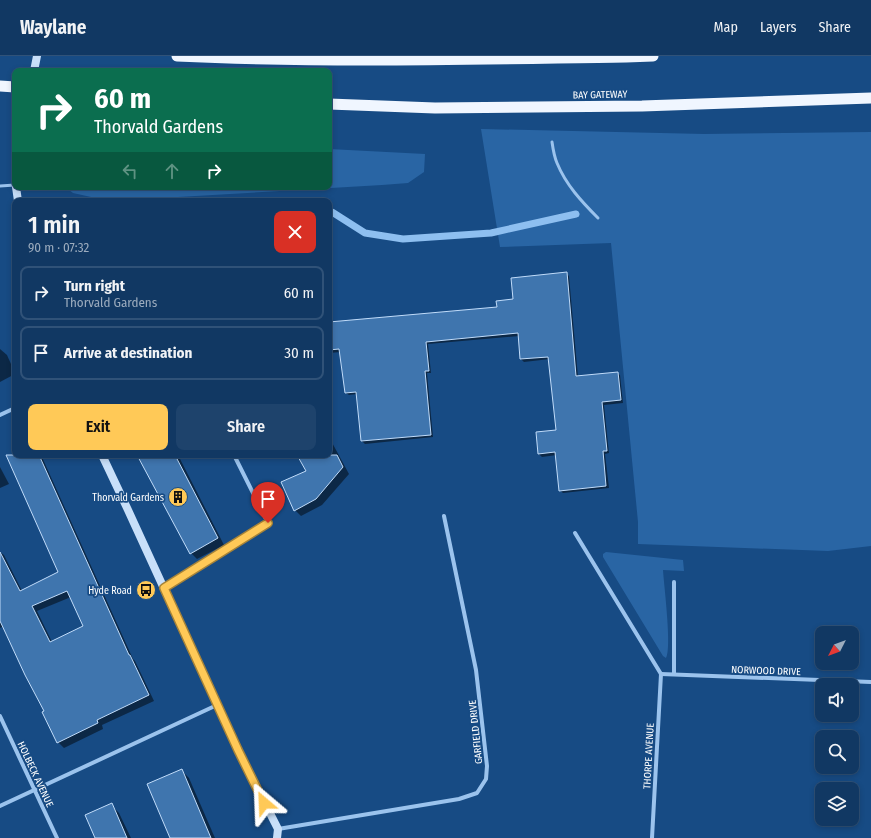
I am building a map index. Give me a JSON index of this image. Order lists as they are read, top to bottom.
{
  "streets": {
    "highway": ["BAY GATEWAY"],
    "street": [
      "NORWOOD DRIVE",
      "GARFIELD DRIVE",
      "THORPE AVENUE",
      "HOLBECK AVENUE"
    ]
  },
  "crossings": [
    ["NORWOOD DRIVE", "THORPE AVENUE"]
  ],
  "places": {
    "building": ["Thorvald Gardens"],
    "bus stop": ["Hyde Road"]
  },
  "north": "bottom left",
  "page": {
    "header": "Waylane",
    "nav": ["Map", "Layers", "Share"],
    "turn": ["60 m", "Thorvald Gardens"],
    "heading": ["1 min", "90 m · 07:32"],
    "list": [
      {
        "name": "Turn right",
        "note": "Thorvald Gardens",
        "value": "60 m"
      },
      {
        "name": "Arrive at destination",
        "value": "30 m"
      }
    ],
    "buttons": ["Exit", "Share"]
  }
}
